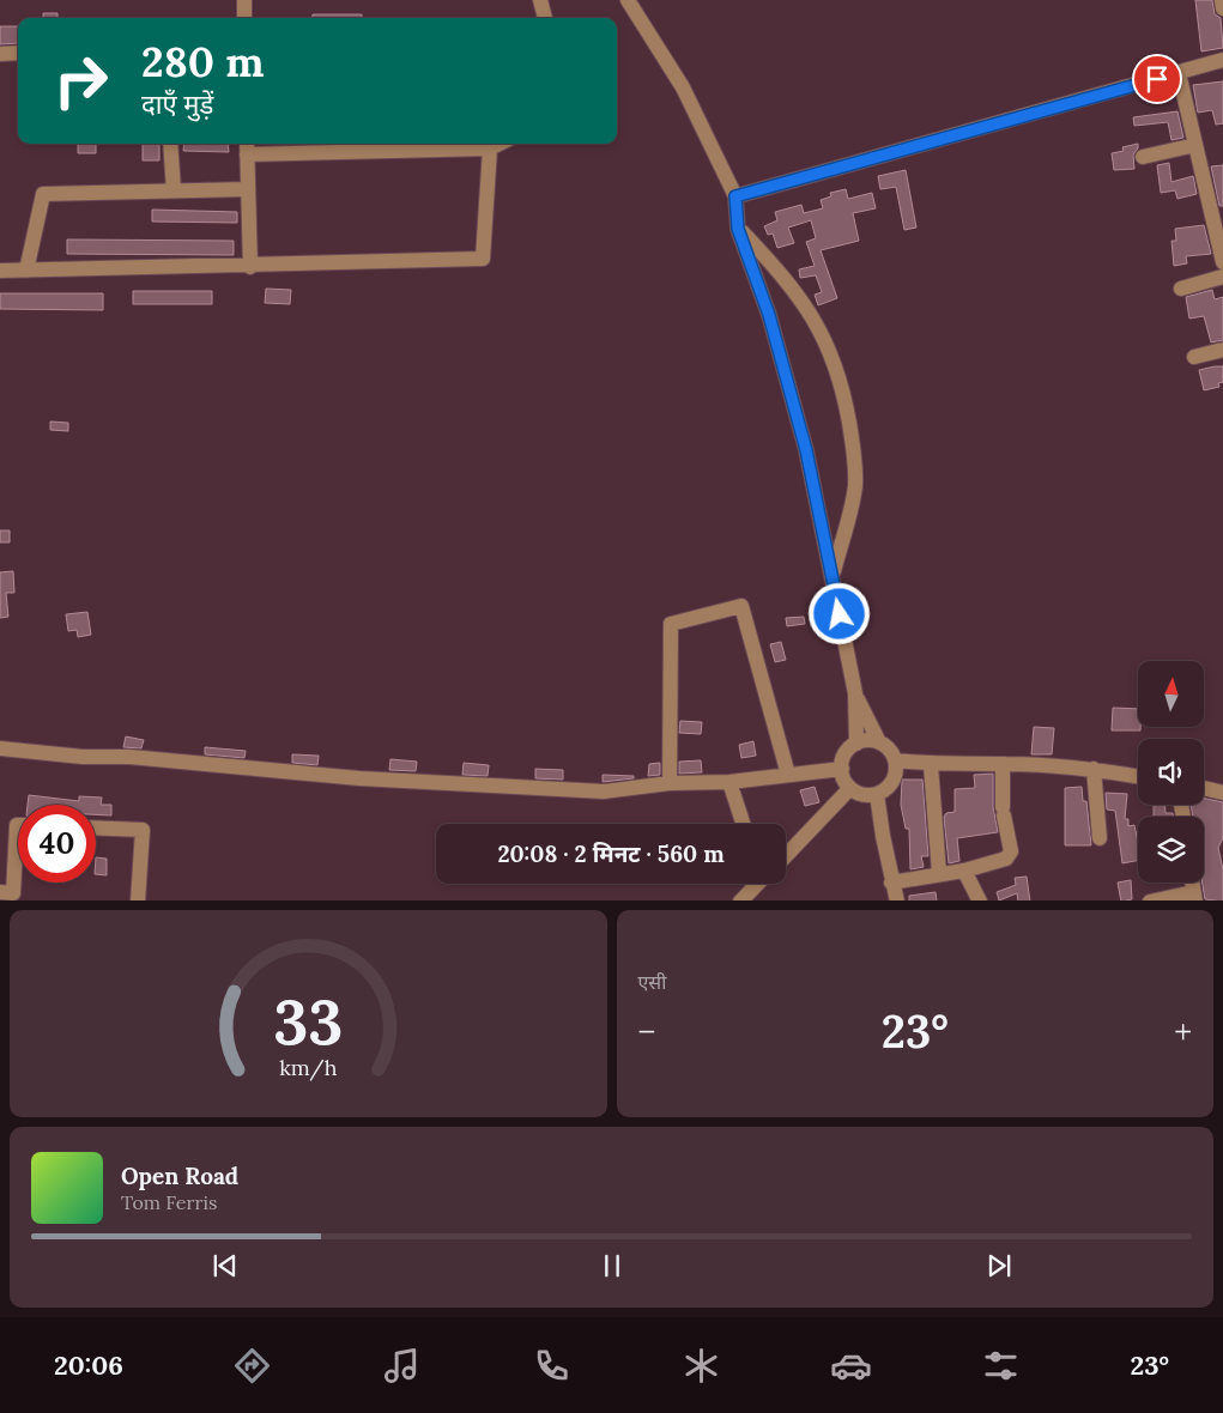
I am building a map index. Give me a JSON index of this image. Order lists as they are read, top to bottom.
{
  "north": "top",
  "page": {
    "turn": ["280 m", "दाएँ मुड़ें"],
    "limit": "40",
    "trip": "20:08 · 2 मिनट · 560 m",
    "tile": "एसी",
    "heat": ["−", "23°", "+"],
    "song": ["Open Road", "Tom Ferris"],
    "tabs": ["20:06", "23°"],
    "gauge": ["33", "km/h"]
  }
}
